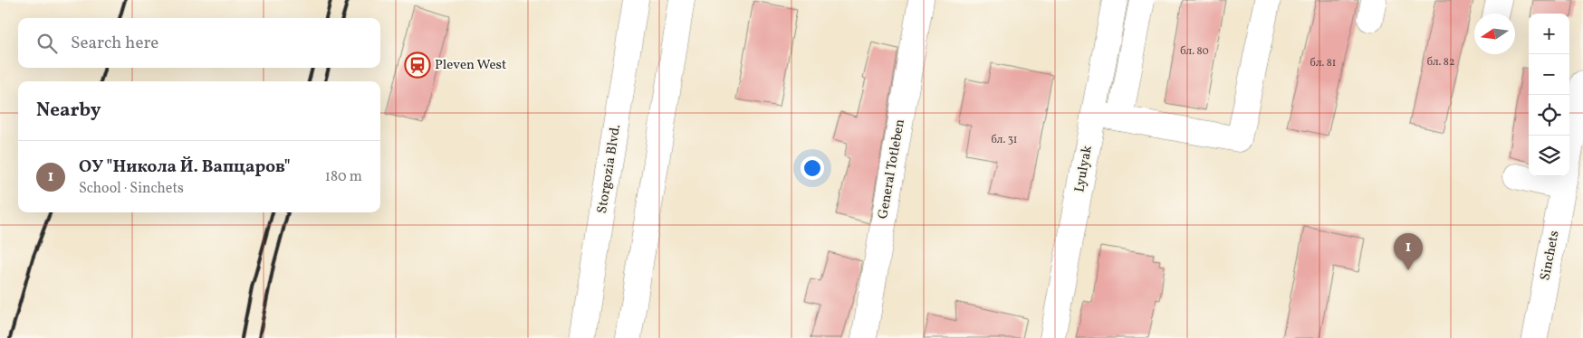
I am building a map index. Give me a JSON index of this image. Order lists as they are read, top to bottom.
{
  "streets": {
    "street": [
      "Storgozia Blvd.",
      "General Totleben",
      "Lyulyak",
      "Sinchets"
    ]
  },
  "places": {
    "station": ["Pleven West"]
  },
  "house_numbers": [
    "бл. 80",
    "бл. 82",
    "бл. 81",
    "бл. 31"
  ],
  "north": "left",
  "page": {
    "map_buttons": ["+", "−"],
    "search": "Search here",
    "heading": "Nearby",
    "list": [
      {
        "mark": "1",
        "name": "ОУ \"Никола Й. Вапцаров\"",
        "note": "School · Sinchets",
        "value": "180 m"
      }
    ],
    "pins": "1"
  }
}
